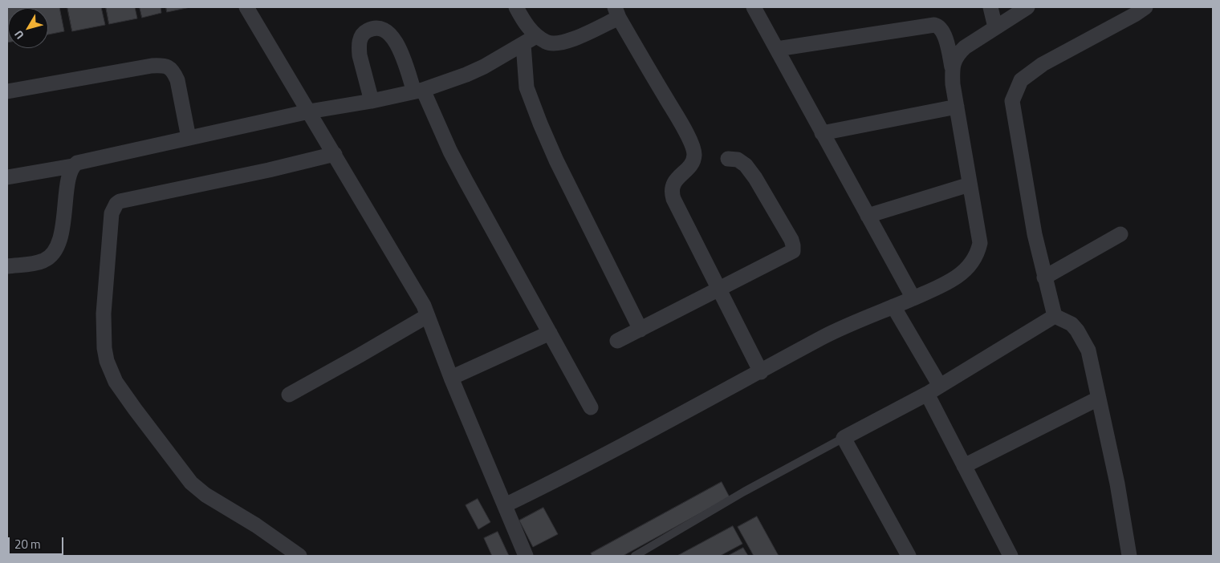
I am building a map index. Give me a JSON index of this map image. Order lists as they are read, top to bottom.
{
  "scale_bar": "20 m",
  "north": "bottom left"
}
